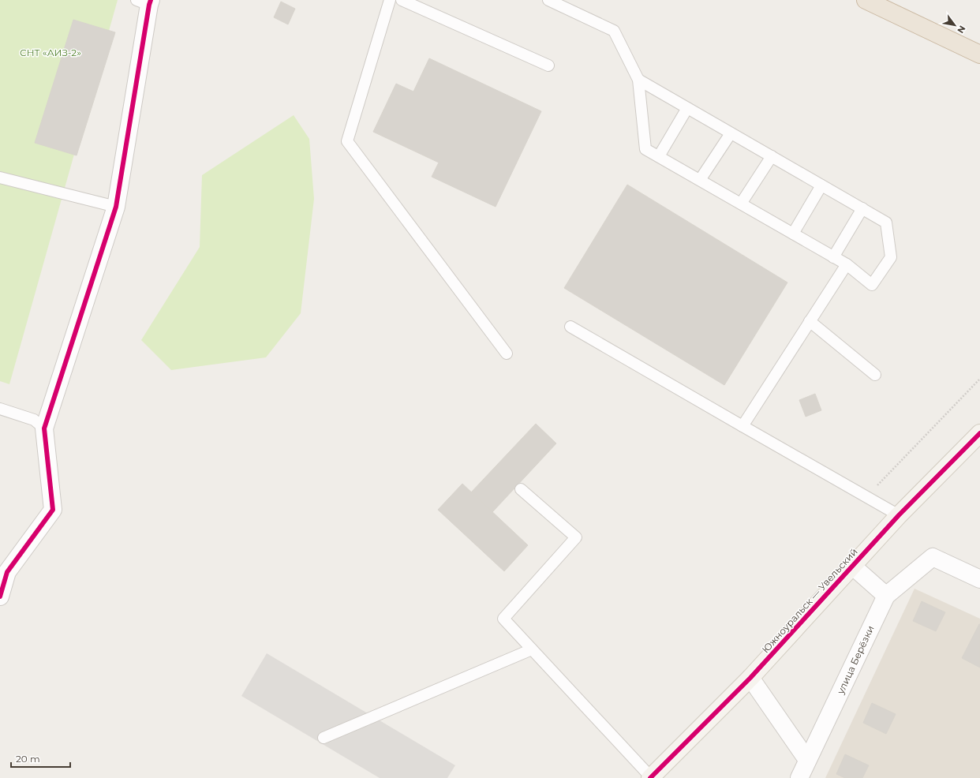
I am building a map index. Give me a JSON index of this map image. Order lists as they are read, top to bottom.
{
  "streets": {
    "street": ["Южноуральск — Увельский", "улица Берёзки"]
  },
  "parks": ["СНТ «АИЗ-2»"],
  "scale_bar": "20 m",
  "north": "bottom right"
}
